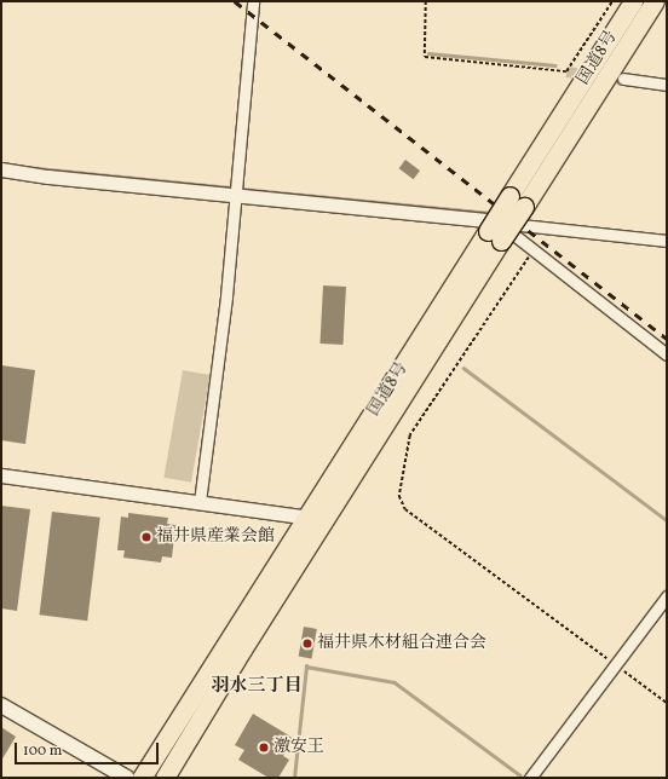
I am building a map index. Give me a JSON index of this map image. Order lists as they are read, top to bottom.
{
  "streets": {
    "highway": ["国道8号"]
  },
  "districts": ["羽水三丁目"],
  "places": ["福井県産業会館", "福井県木材組合連合会", "激安王"],
  "scale_bar": "100 m"
}
